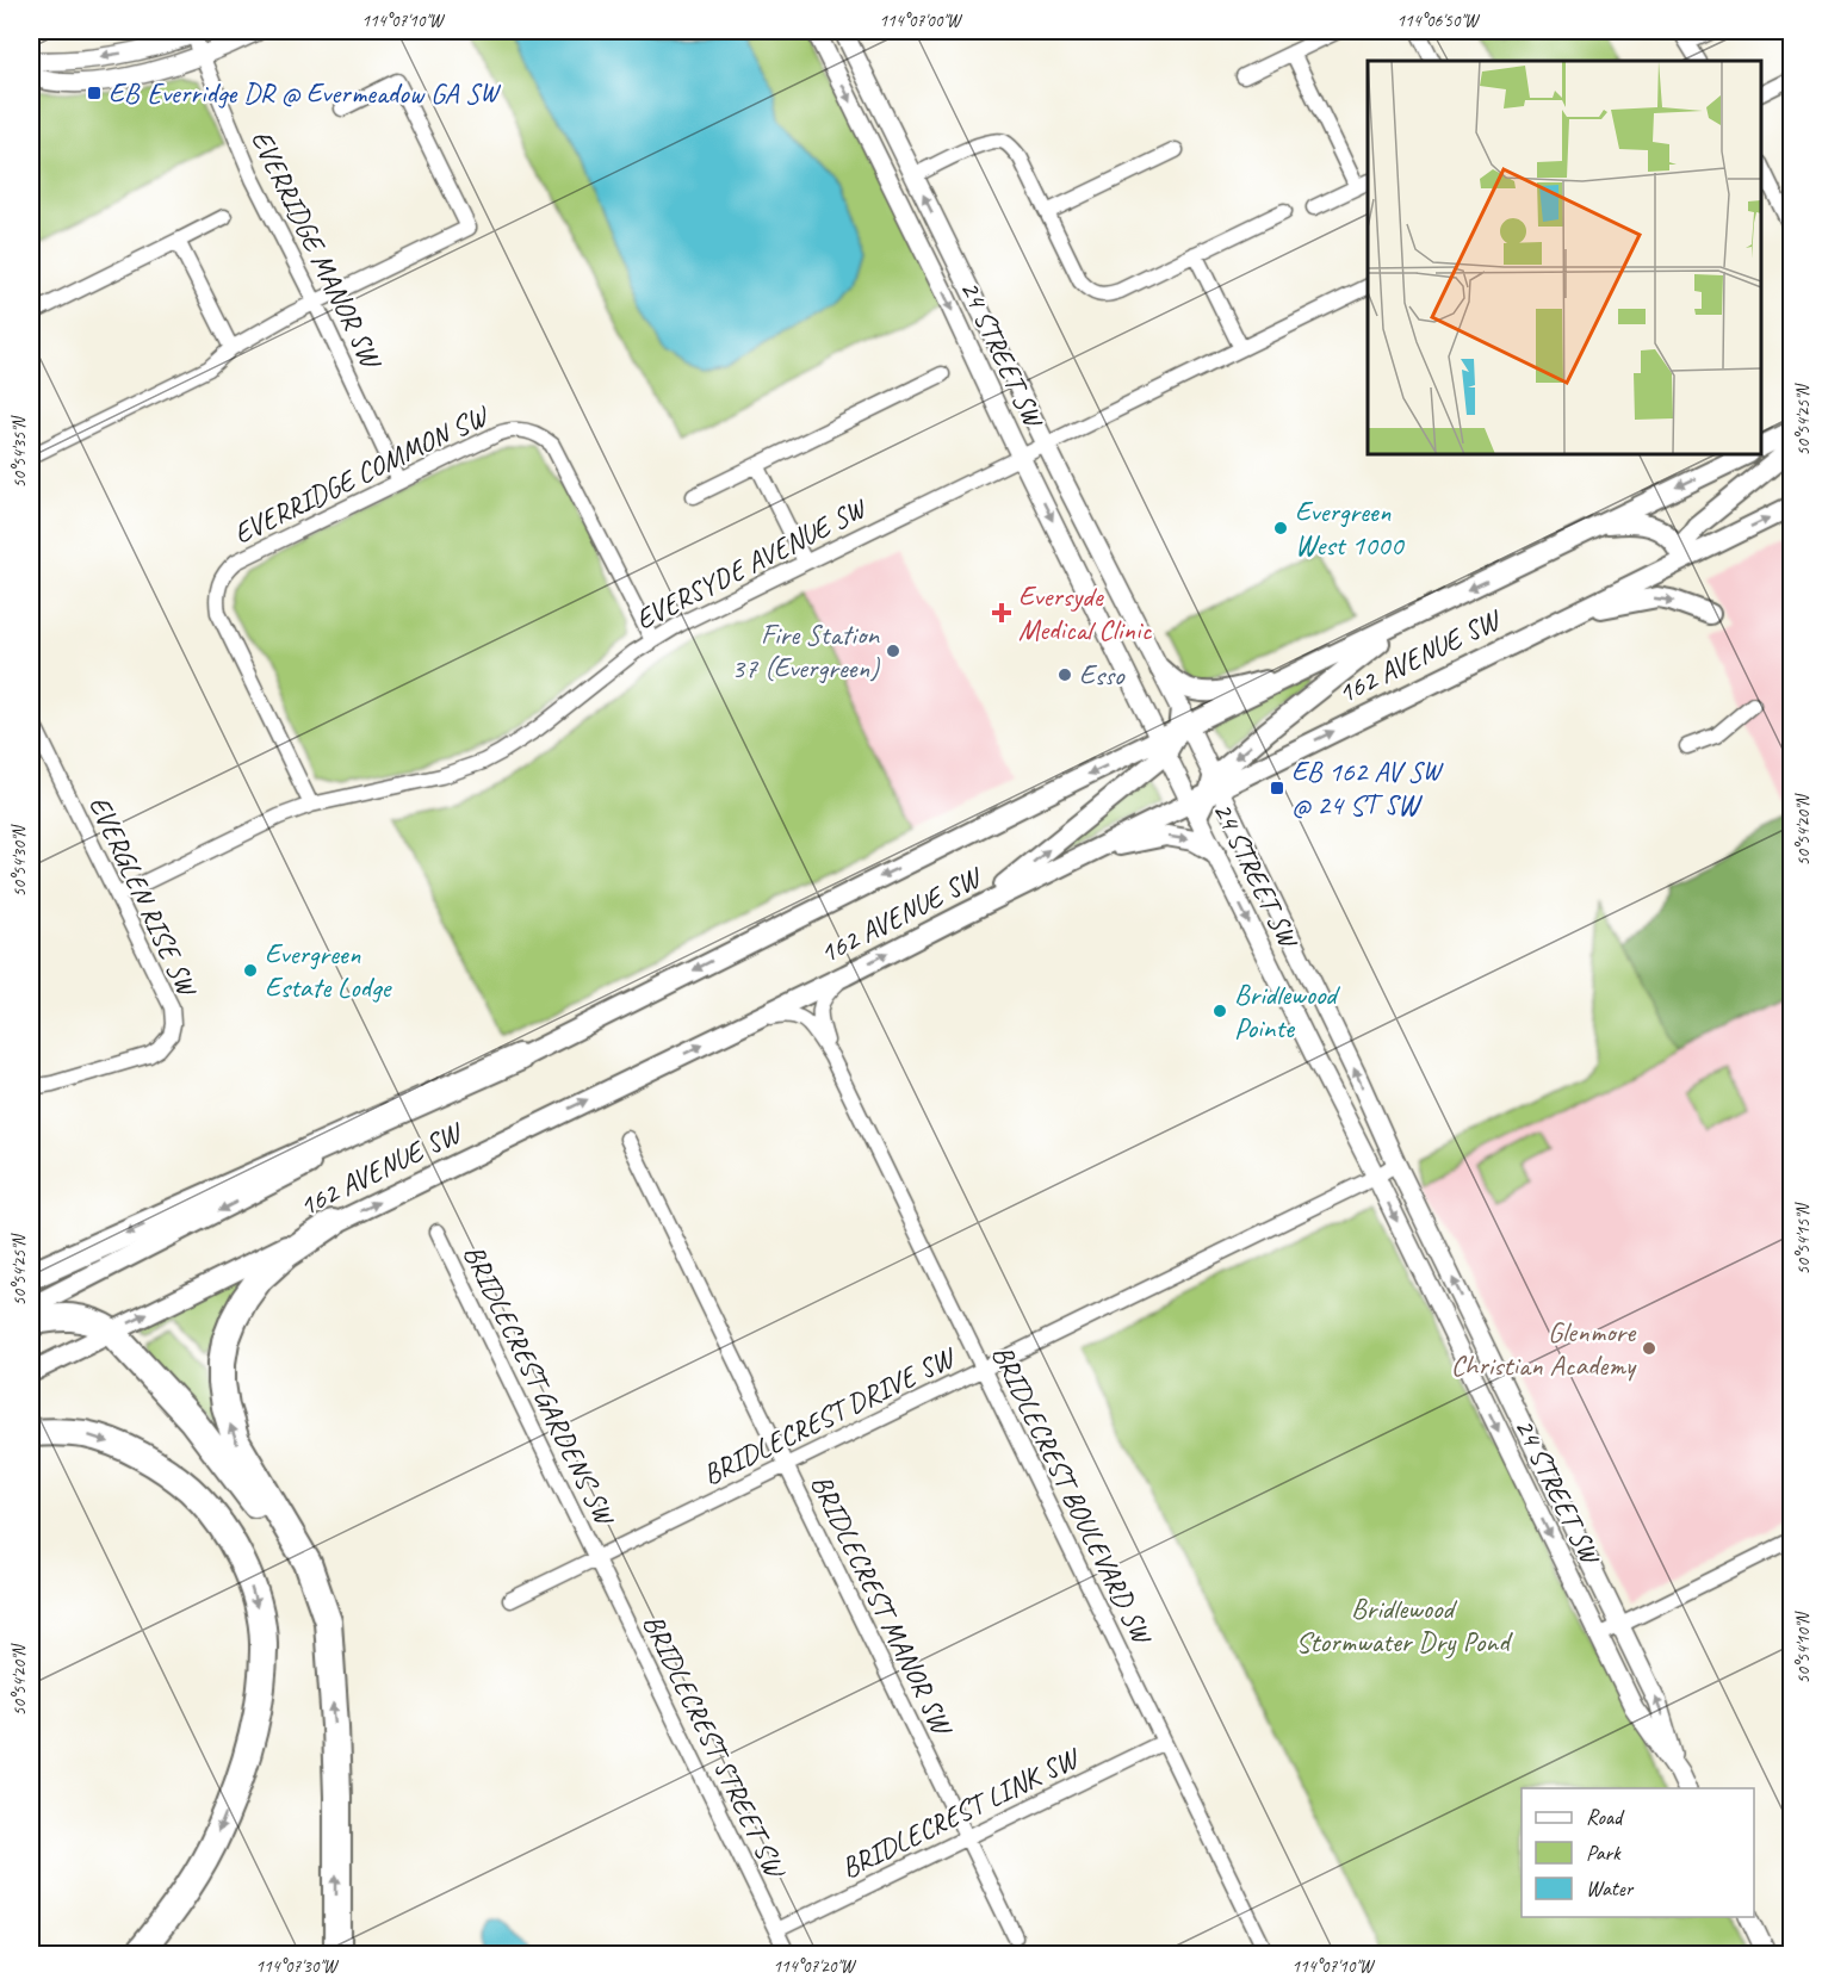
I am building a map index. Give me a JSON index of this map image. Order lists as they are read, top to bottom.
{
  "streets": {
    "main road": ["162 AVENUE SW"],
    "street": [
      "EVERRIDGE MANOR SW",
      "24 STREET SW",
      "EVERRIDGE COMMON SW",
      "EVERSYDE AVENUE SW",
      "EVERGLEN RISE SW",
      "BRIDLECREST GARDENS SW",
      "BRIDLECREST DRIVE SW",
      "BRIDLECREST BOULEVARD SW",
      "BRIDLECREST MANOR SW",
      "BRIDLECREST STREET SW",
      "BRIDLECREST LINK SW"
    ]
  },
  "crossings": [
    ["EVERRIDGE MANOR SW", "EVERRIDGE COMMON SW"],
    ["24 STREET SW", "EVERSYDE AVENUE SW"],
    ["24 STREET SW", "162 AVENUE SW"],
    ["24 STREET SW", "BRIDLECREST DRIVE SW"],
    ["EVERRIDGE COMMON SW", "EVERSYDE AVENUE SW"],
    ["EVERSYDE AVENUE SW", "EVERGLEN RISE SW"],
    ["BRIDLECREST GARDENS SW", "BRIDLECREST DRIVE SW"],
    ["BRIDLECREST GARDENS SW", "BRIDLECREST STREET SW"],
    ["BRIDLECREST DRIVE SW", "BRIDLECREST BOULEVARD SW"],
    ["BRIDLECREST DRIVE SW", "BRIDLECREST MANOR SW"],
    ["BRIDLECREST DRIVE SW", "BRIDLECREST STREET SW"],
    ["BRIDLECREST BOULEVARD SW", "BRIDLECREST LINK SW"],
    ["BRIDLECREST MANOR SW", "BRIDLECREST LINK SW"],
    ["BRIDLECREST STREET SW", "BRIDLECREST LINK SW"]
  ],
  "parks": ["Bridlewood Stormwater Dry Pond"],
  "places": {
    "transit": ["EB Everridge DR @ Evermeadow GA SW", "EB 162 AV SW @ 24 ST SW"],
    "other": [
      "Evergreen West 1000",
      "Fire Station 37 (Evergreen)",
      "Esso",
      "Evergreen Estate Lodge",
      "Bridlewood Pointe",
      "Glenmore Christian Academy"
    ],
    "health": ["Eversyde Medical Clinic"]
  },
  "legend": ["Road", "Park", "Water"],
  "coordinates": [
    "114°07'10\"W",
    "114°07'00\"W",
    "114°06'50\"W",
    "50°54'25\"N",
    "50°54'35\"N",
    "50°54'20\"N",
    "50°54'30\"N",
    "50°54'15\"N",
    "50°54'10\"N",
    "114°07'30\"W",
    "114°07'20\"W"
  ]
}
